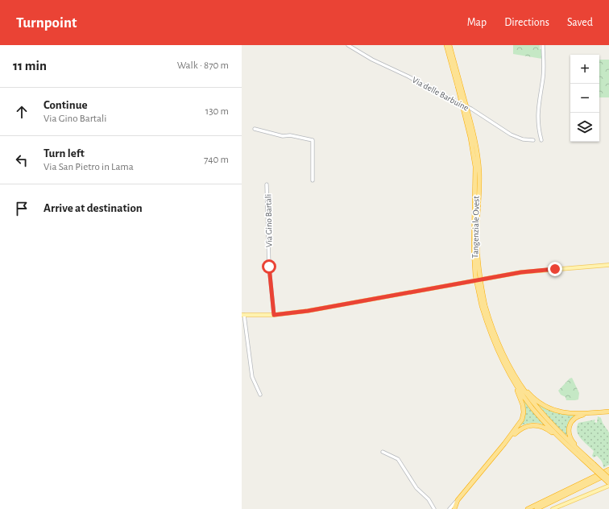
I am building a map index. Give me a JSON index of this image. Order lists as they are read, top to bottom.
{
  "streets": {
    "highway": ["Tangenziale Ovest"],
    "street": ["Via delle Barbuine", "Via Gino Bartali"]
  },
  "page": {
    "header": "Turnpoint",
    "nav": ["Map", "Directions", "Saved"],
    "heading": ["11 min", "Walk · 870 m"],
    "map_buttons": ["+", "−"],
    "list": [
      ["Continue", "Via Gino Bartali", "130 m"],
      ["Turn left", "Via San Pietro in Lama", "740 m"],
      "Arrive at destination"
    ]
  }
}
